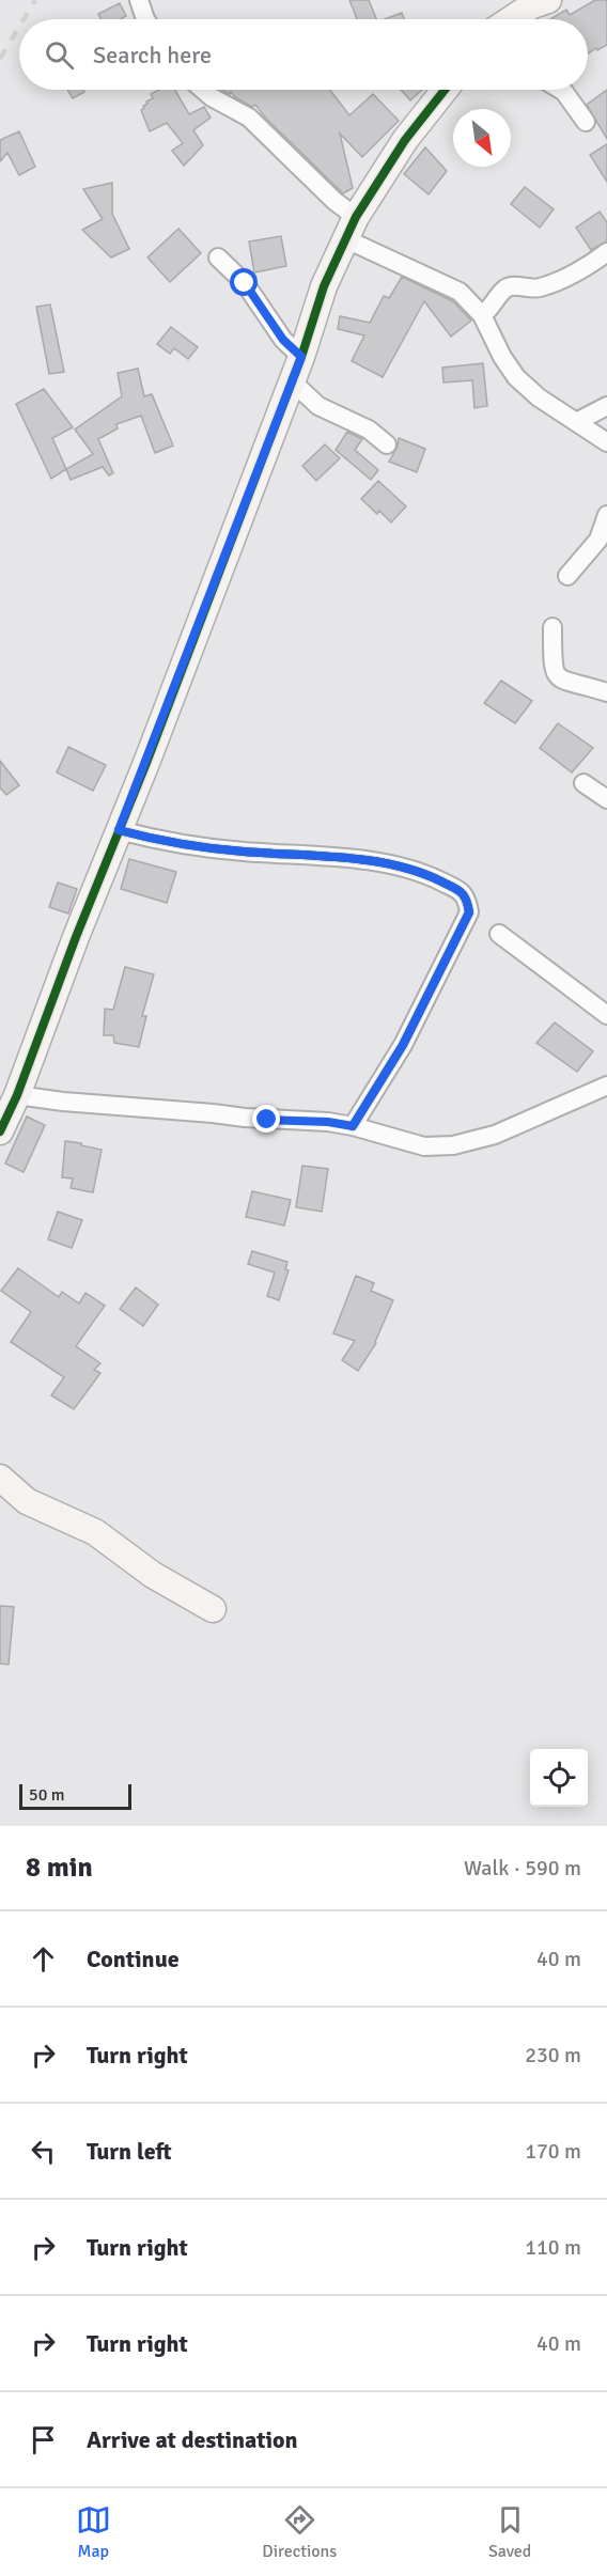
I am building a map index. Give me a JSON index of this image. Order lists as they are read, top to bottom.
{
  "scale_bar": "50 m",
  "north": "bottom right",
  "page": {
    "search": "Search here",
    "scale": "50 m",
    "heading": ["8 min", "Walk · 590 m"],
    "list": [
      ["Continue", "40 m"],
      ["Turn right", "230 m"],
      ["Turn left", "170 m"],
      ["Turn right", "110 m"],
      ["Turn right", "40 m"],
      "Arrive at destination"
    ],
    "nav": ["Map", "Directions", "Saved"]
  }
}
